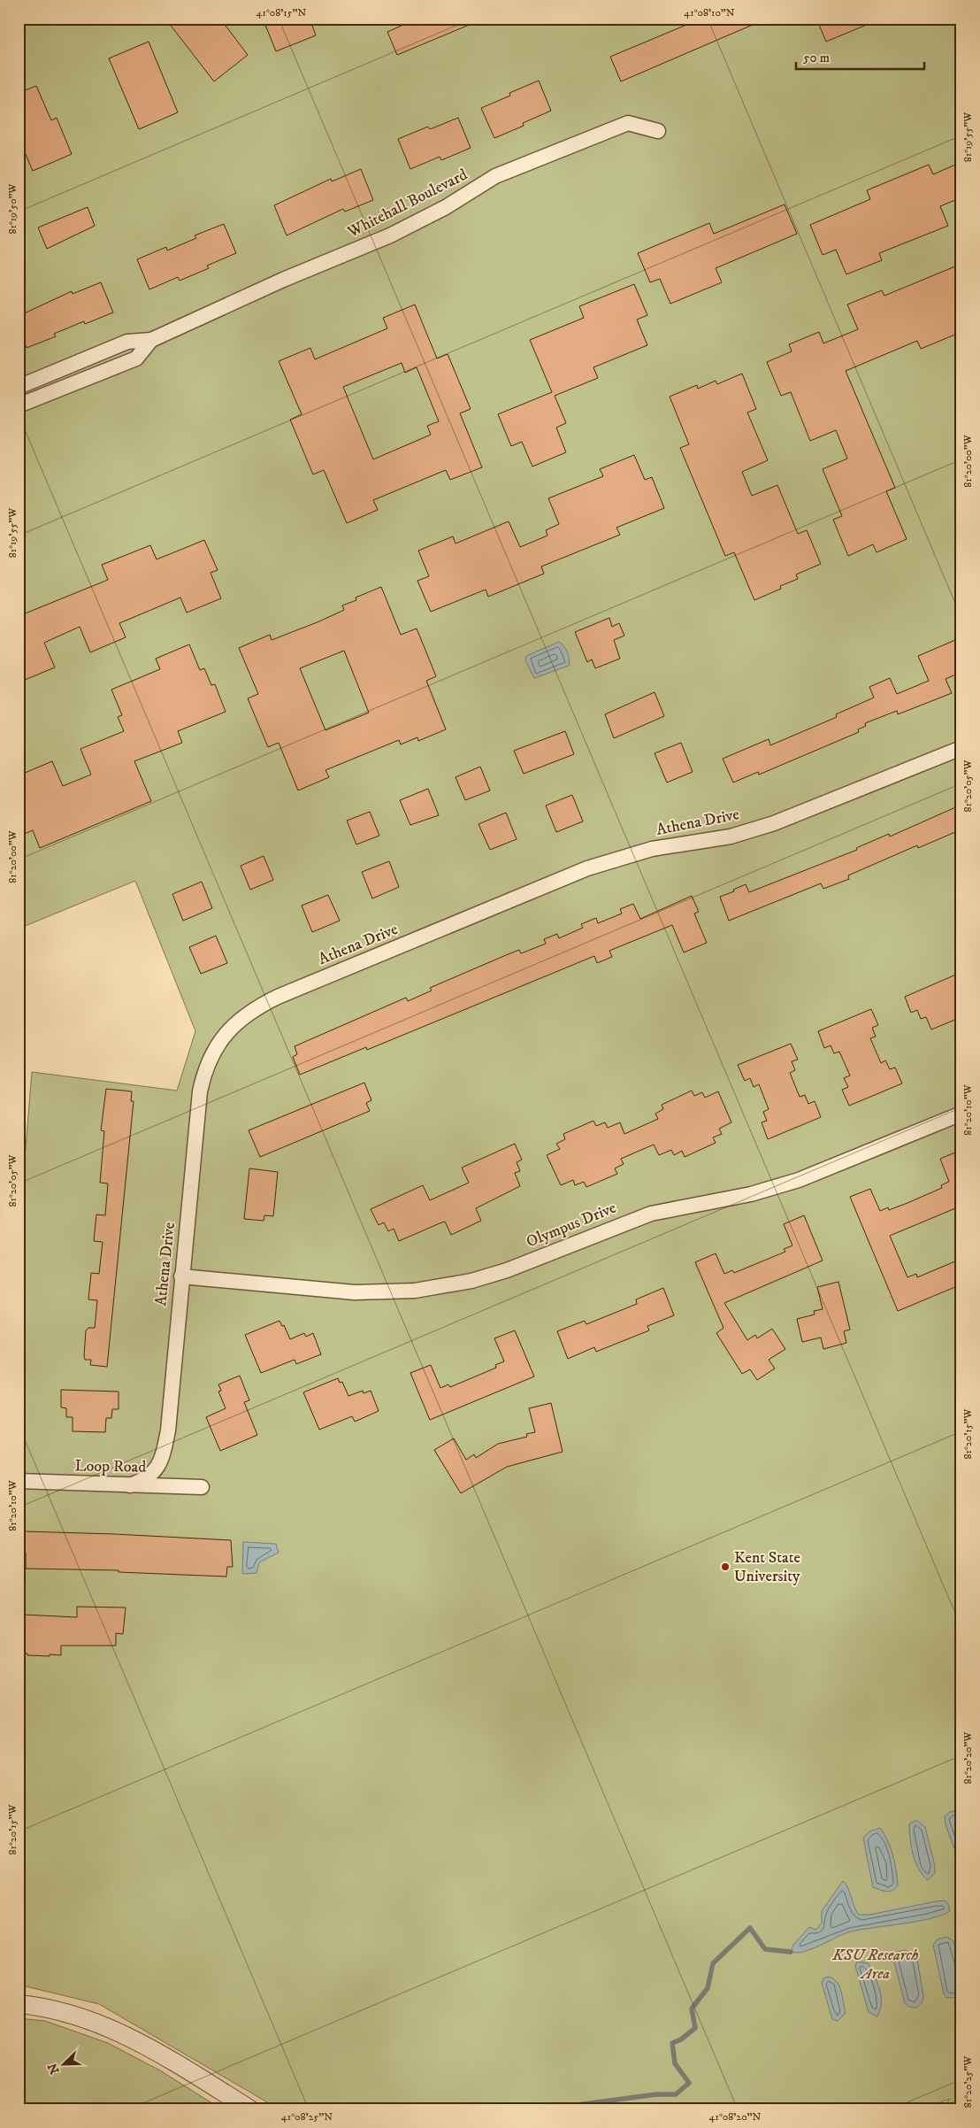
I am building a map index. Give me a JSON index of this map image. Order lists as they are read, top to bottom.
{
  "streets": {
    "street": [
      "Whitehall Boulevard",
      "Athena Drive",
      "Olympus Drive",
      "Loop Road"
    ]
  },
  "crossings": [
    ["Athena Drive", "Olympus Drive"],
    ["Athena Drive", "Loop Road"]
  ],
  "parks": ["KSU Research Area"],
  "places": ["Kent State University"],
  "scale_bar": "50 m",
  "north": "bottom left",
  "coordinates": [
    "41°08'15\"N",
    "41°08'10\"N",
    "81°19'55\"W",
    "81°19'50\"W",
    "81°20'00\"W",
    "81°20'05\"W",
    "81°20'10\"W",
    "81°20'15\"W",
    "81°20'20\"W",
    "81°20'25\"W",
    "41°08'25\"N",
    "41°08'20\"N"
  ]
}
